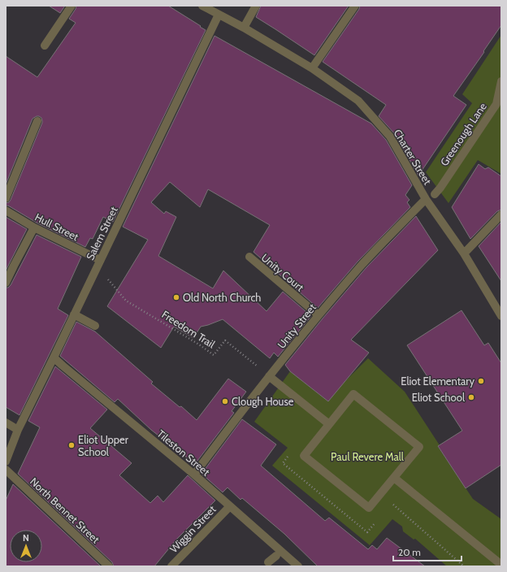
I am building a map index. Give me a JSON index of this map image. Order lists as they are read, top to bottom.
{
  "streets": {
    "street": [
      "Greenough Lane",
      "Charter Street",
      "Hull Street",
      "Salem Street",
      "Unity Court",
      "Unity Street",
      "Tileston Street",
      "North Bennet Street",
      "Wiggin Street"
    ],
    "path": ["Freedom Trail"]
  },
  "crossings": [
    ["Charter Street", "Salem Street"],
    ["Charter Street", "Unity Street"],
    ["Hull Street", "Salem Street"],
    ["Salem Street", "Tileston Street"],
    ["Unity Court", "Unity Street"],
    ["Unity Street", "Tileston Street"],
    ["Tileston Street", "Wiggin Street"]
  ],
  "parks": ["Paul Revere Mall"],
  "places": [
    "Old North Church",
    "Eliot Elementary",
    "Eliot School",
    "Clough House",
    "Eliot Upper School"
  ],
  "scale_bar": "20 m",
  "north": "top"
}
